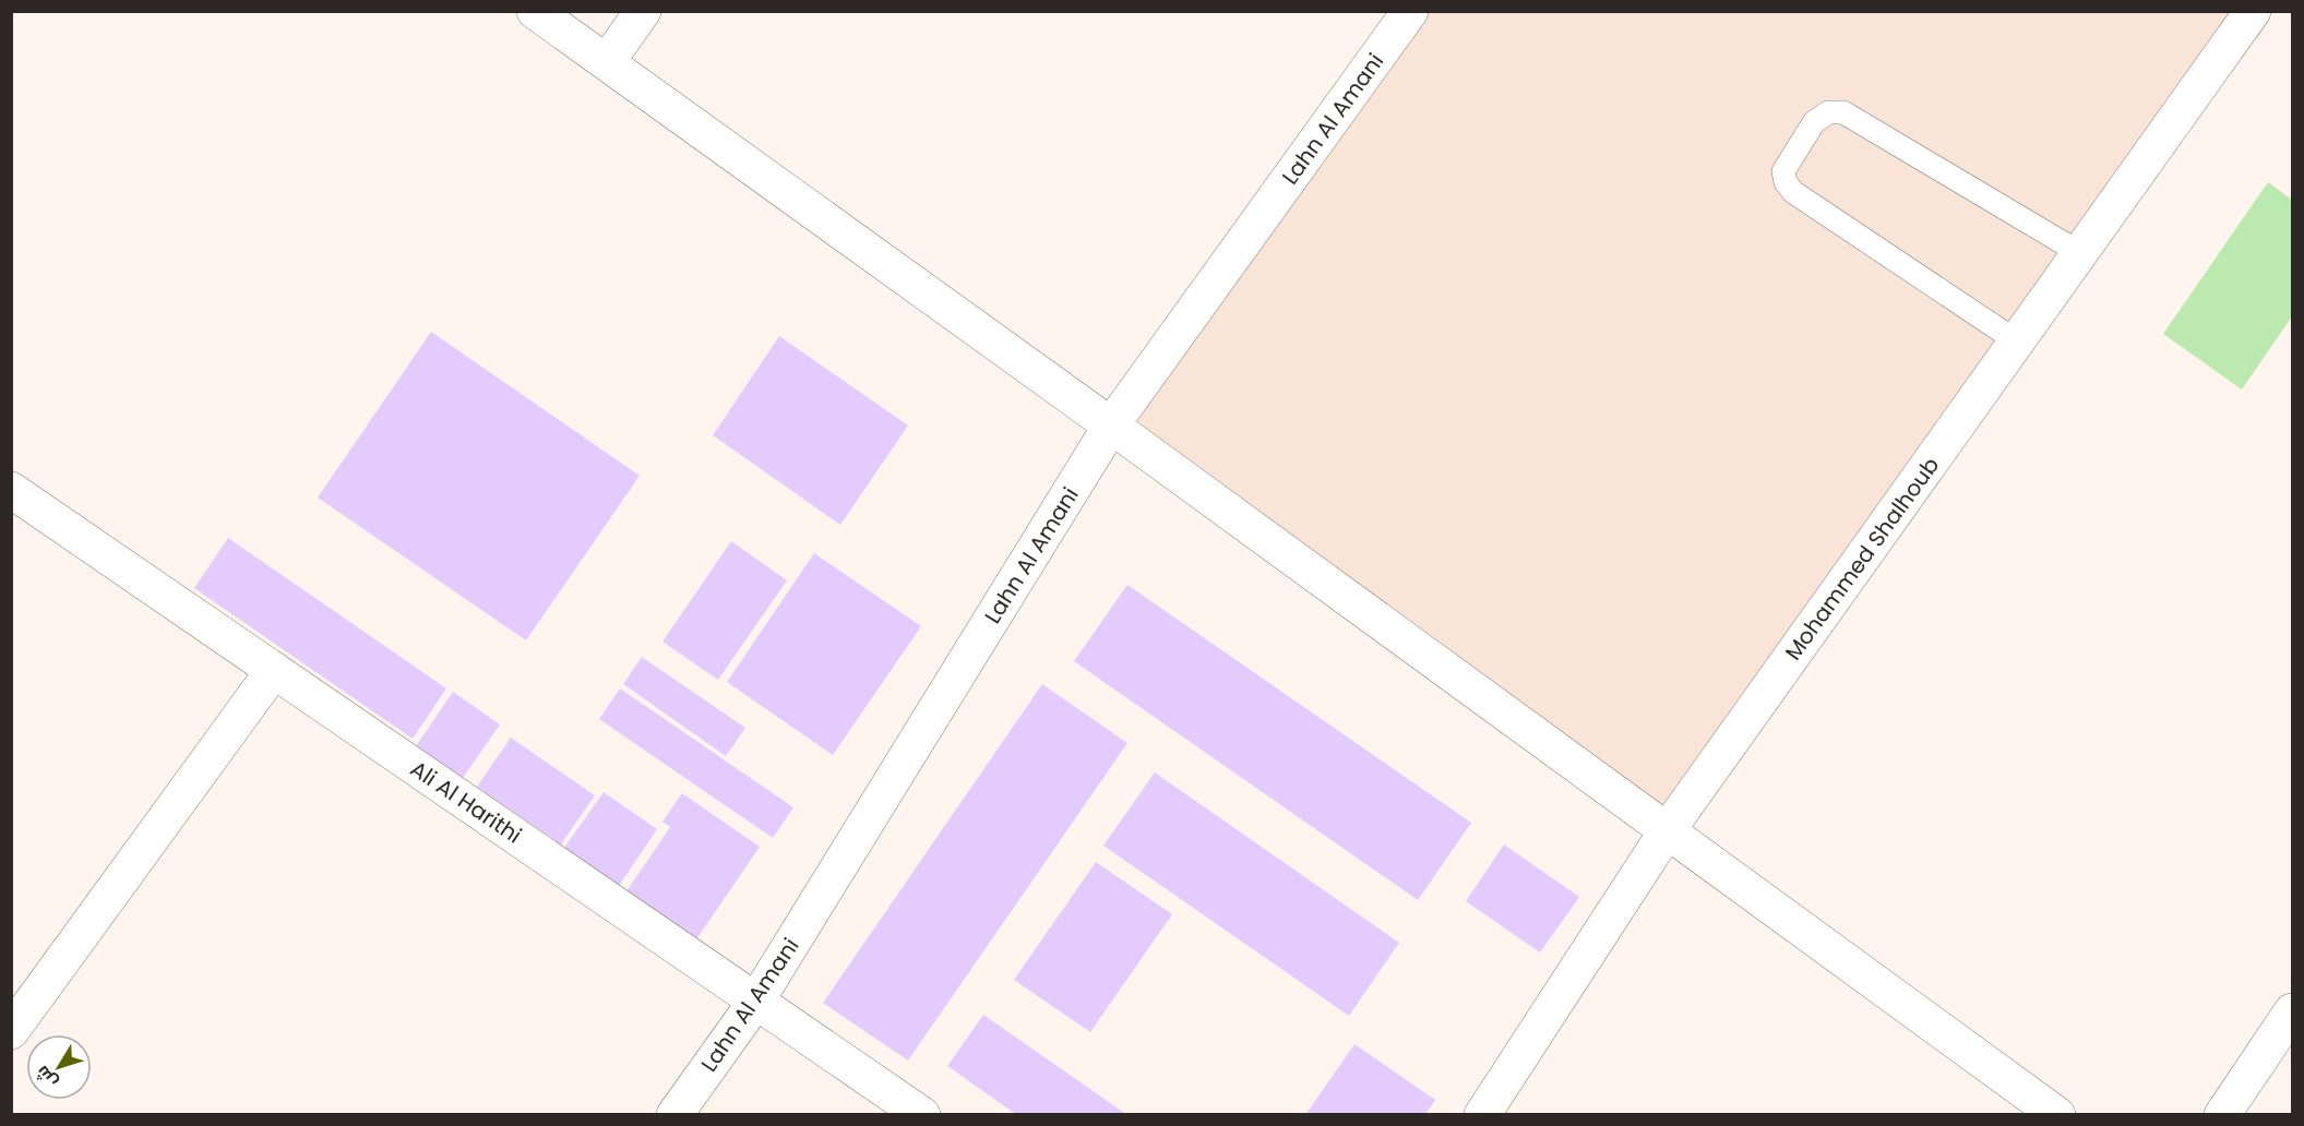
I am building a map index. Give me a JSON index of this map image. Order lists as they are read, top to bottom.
{
  "streets": {
    "street": ["Lahn Al Amani", "Mohammed Shalhoub", "Ali Al Harithi"]
  },
  "crossings": [
    ["Lahn Al Amani", "Ali Al Harithi"]
  ],
  "north": "bottom left"
}
